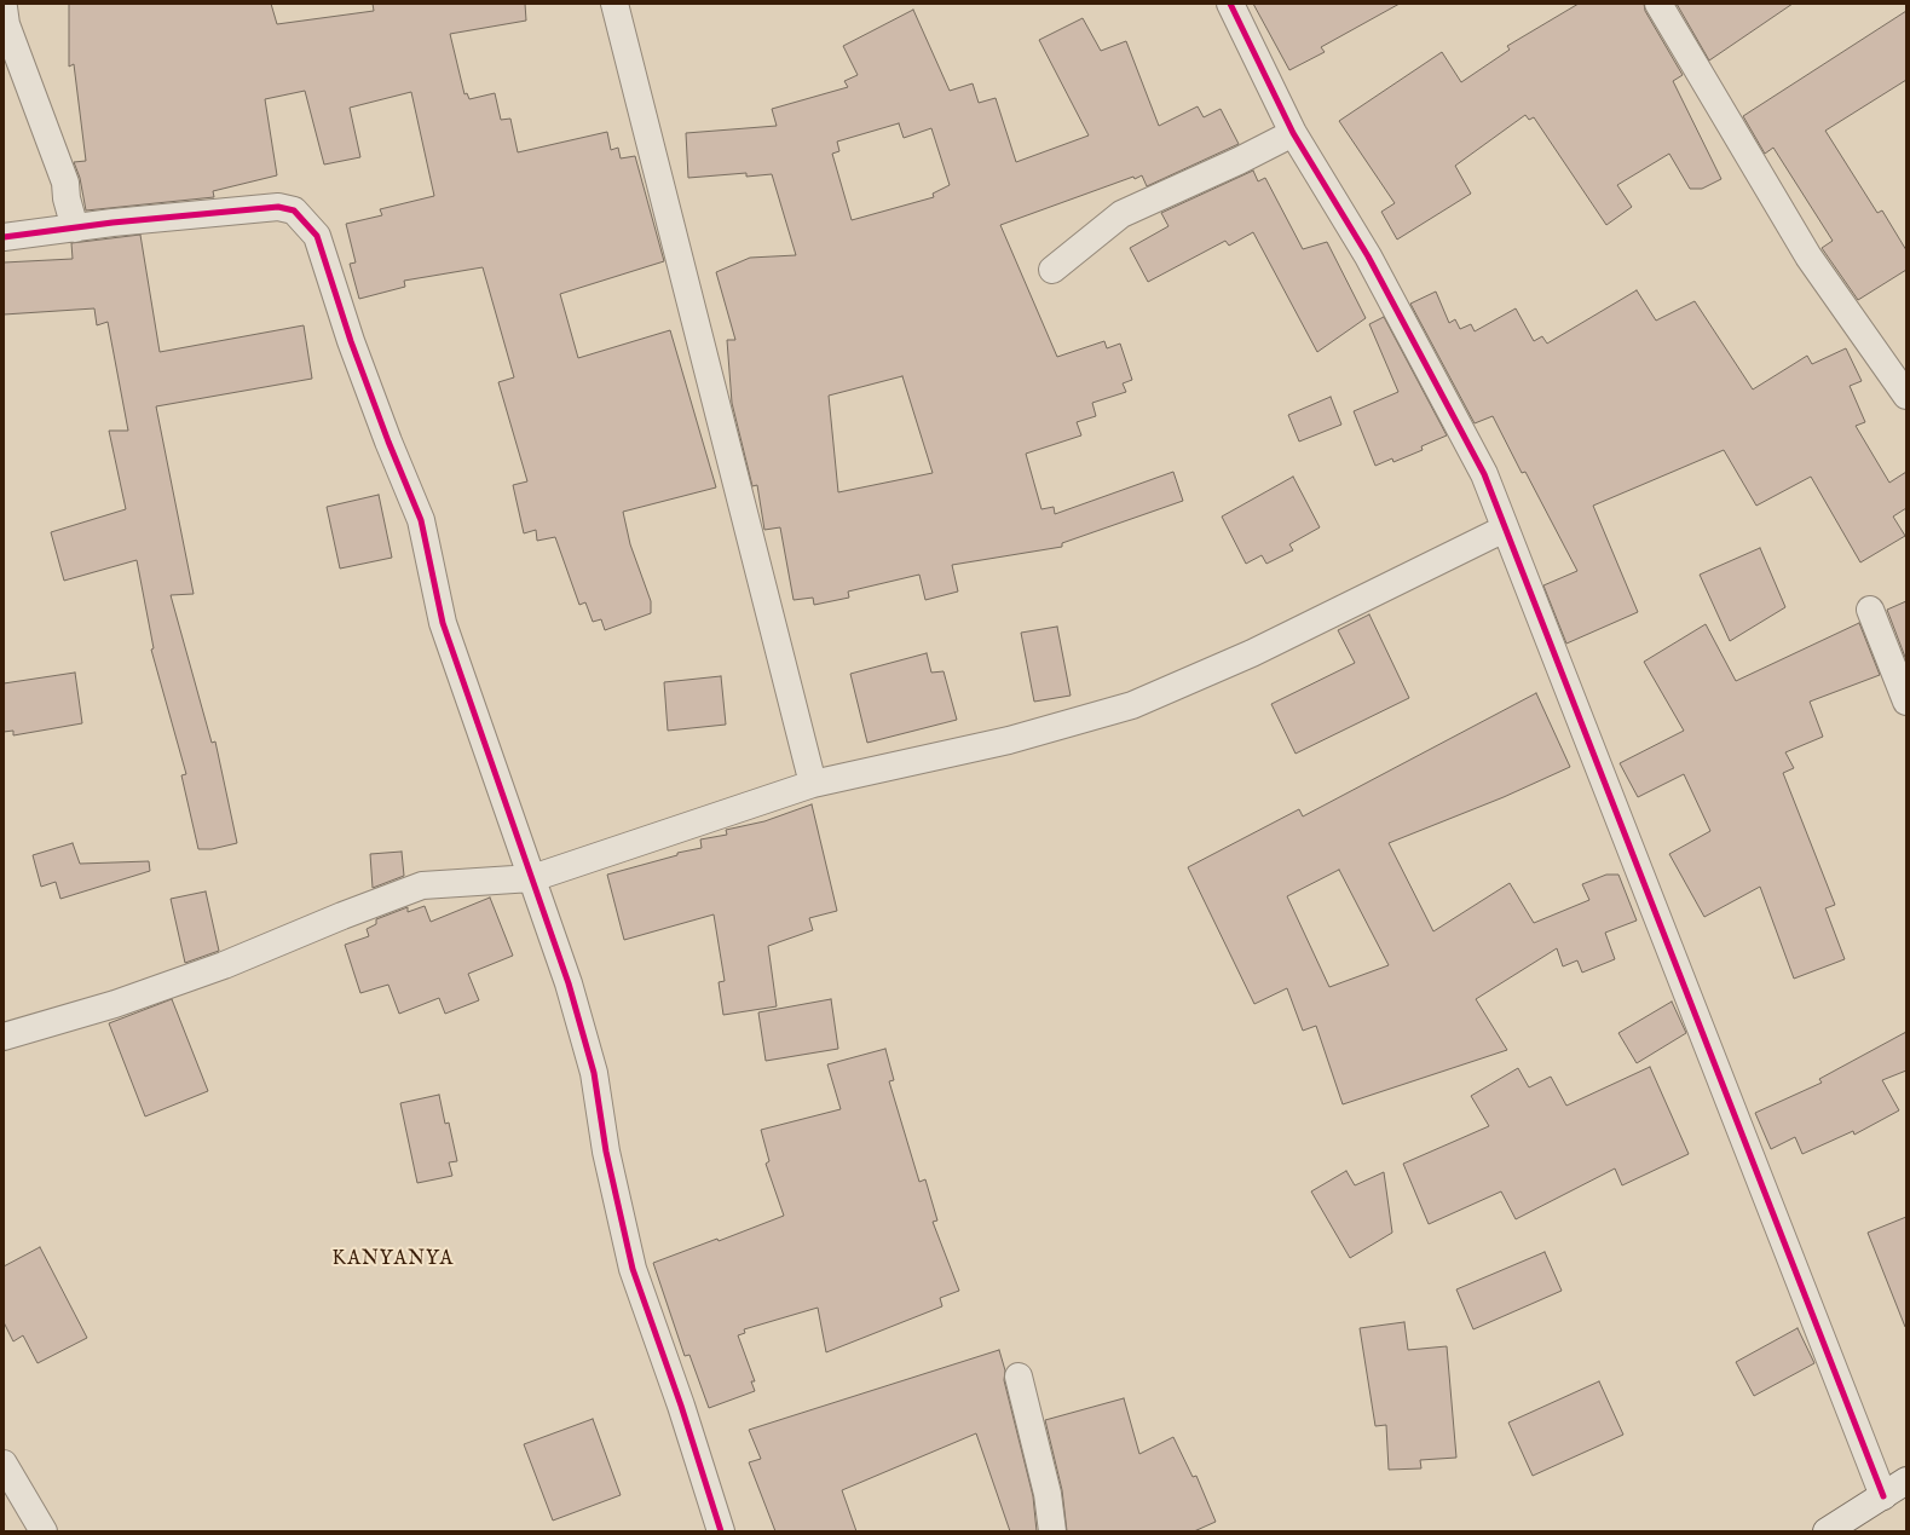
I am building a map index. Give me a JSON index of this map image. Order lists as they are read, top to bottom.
{
  "districts": ["KANYANYA"]
}
